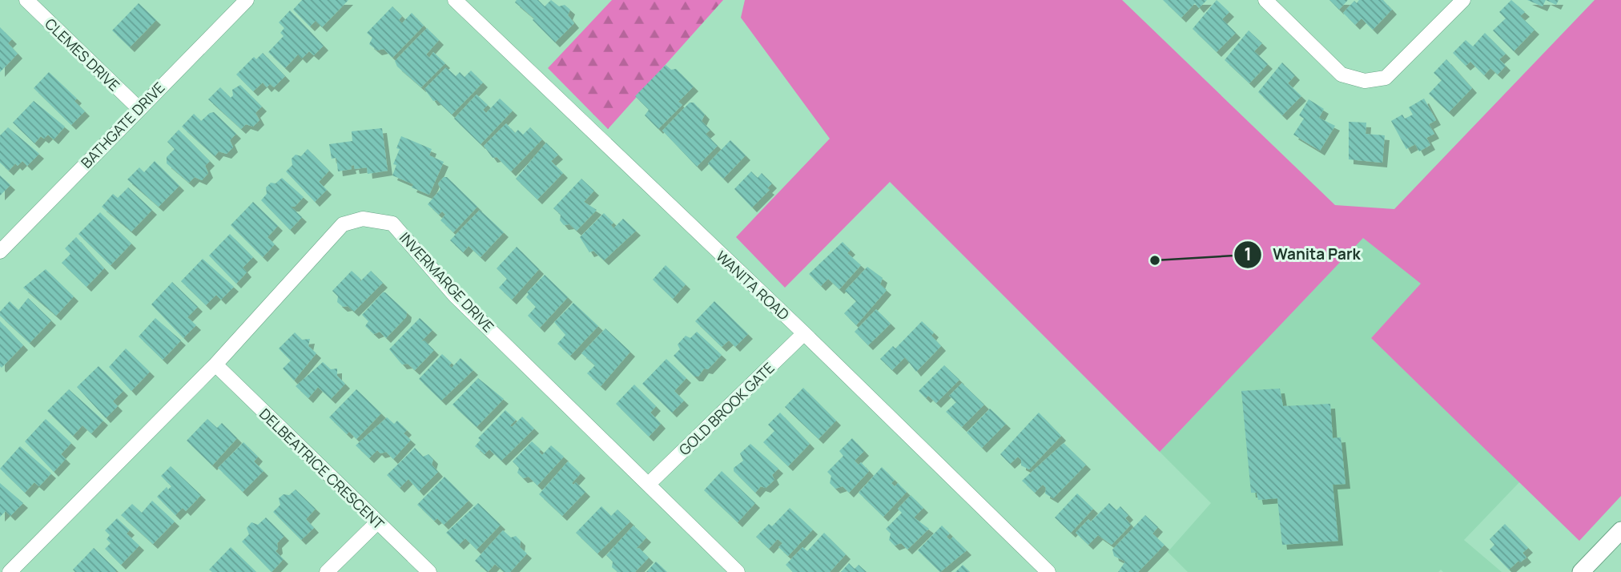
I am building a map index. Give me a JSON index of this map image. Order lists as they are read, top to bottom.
{
  "streets": {
    "street": [
      "CLEMES DRIVE",
      "BATHGATE DRIVE",
      "INVERMARGE DRIVE",
      "WANITA ROAD",
      "GOLD BROOK GATE",
      "DELBEATRICE CRESCENT"
    ]
  },
  "crossings": [
    ["CLEMES DRIVE", "BATHGATE DRIVE"],
    ["INVERMARGE DRIVE", "GOLD BROOK GATE"],
    ["INVERMARGE DRIVE", "DELBEATRICE CRESCENT"],
    ["WANITA ROAD", "GOLD BROOK GATE"]
  ],
  "places": ["Wanita Park"]
}
